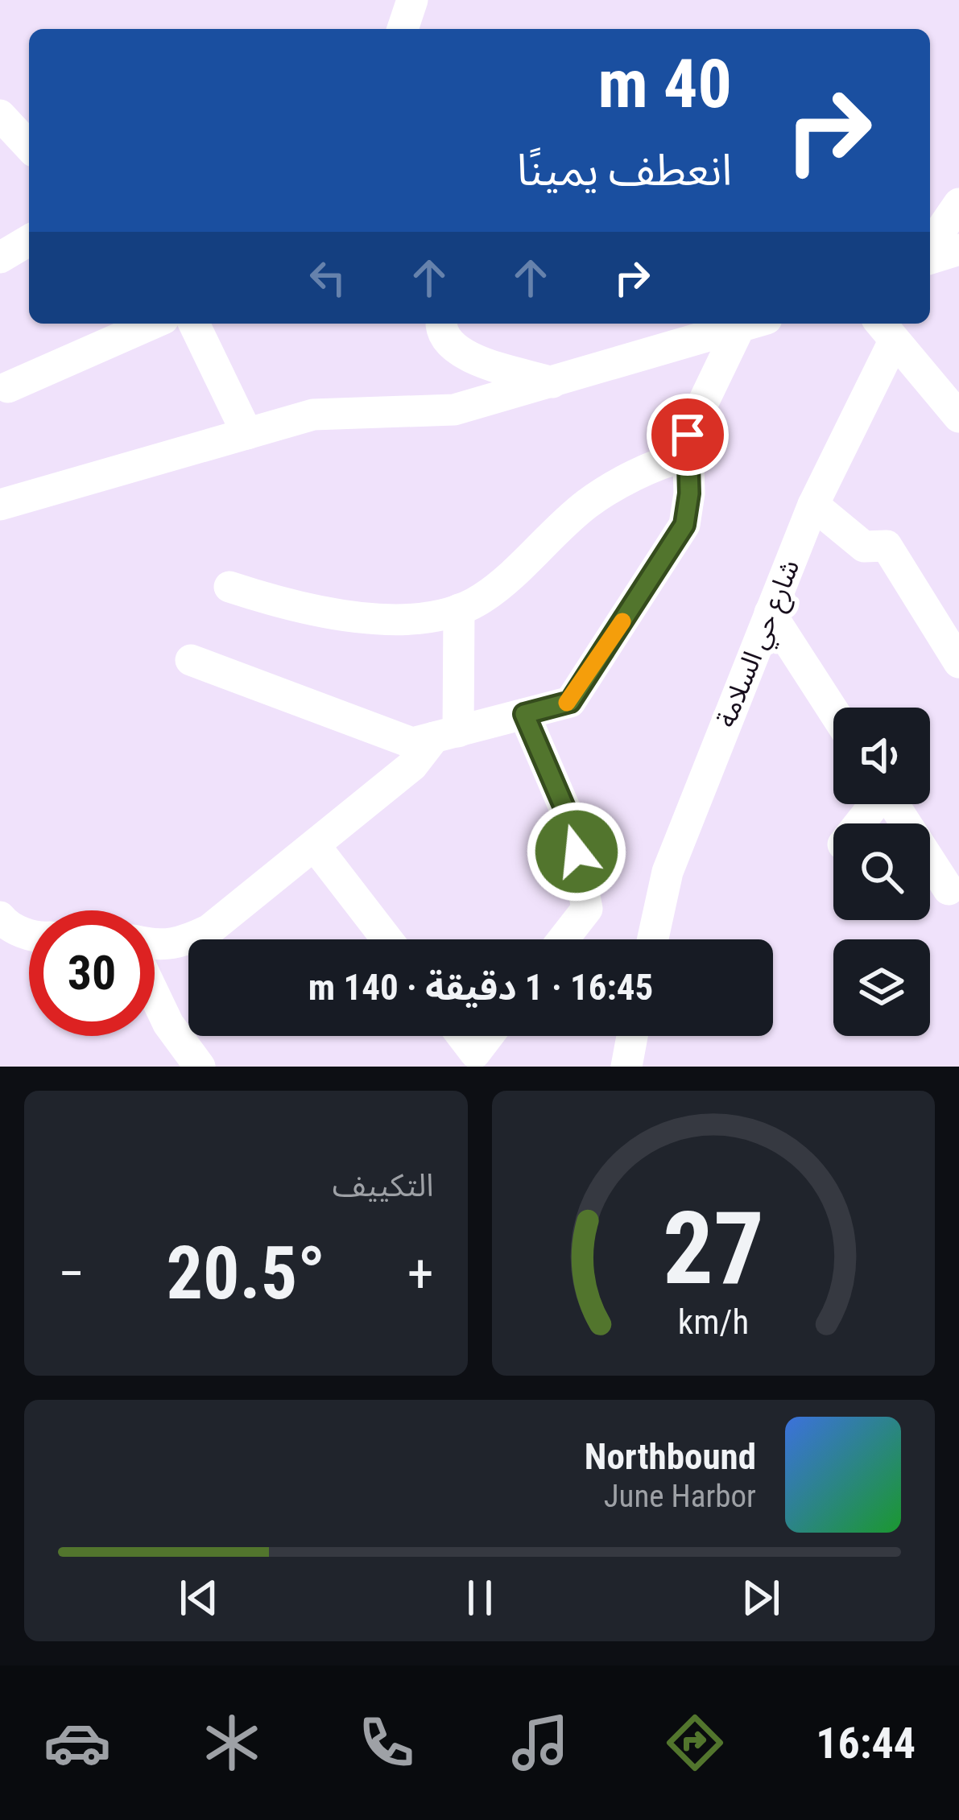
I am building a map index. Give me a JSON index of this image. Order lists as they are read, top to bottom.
{
  "streets": {
    "street": ["شارع حي السلامة"]
  },
  "page": {
    "turn": ["40 m", "انعطف يمينًا"],
    "limit": "30",
    "trip": "16:45 · 1 دقيقة · 140 m",
    "tile": "التكييف",
    "heat": ["−", "20.5°", "+"],
    "song": ["Northbound", "June Harbor"],
    "tabs": "16:44",
    "gauge": ["27", "km/h"]
  }
}
